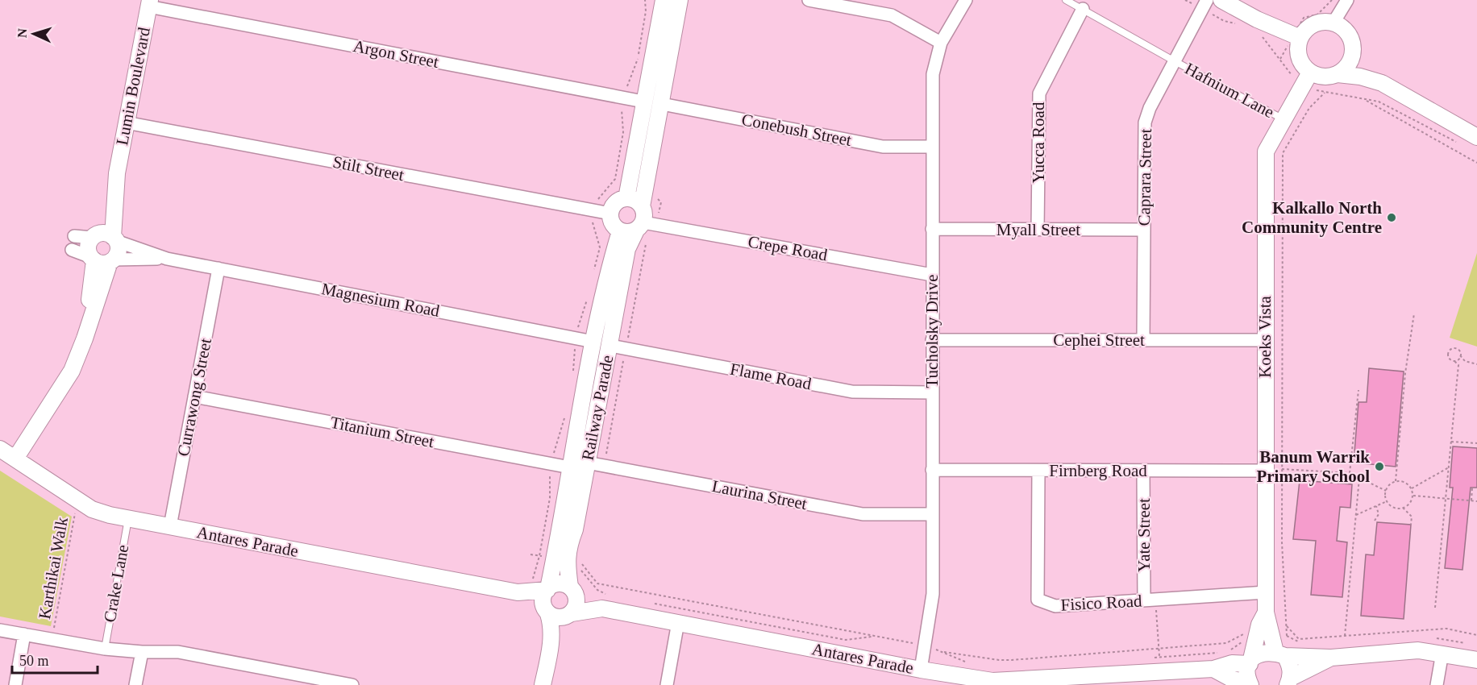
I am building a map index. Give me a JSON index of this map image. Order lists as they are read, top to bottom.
{
  "streets": {
    "street": [
      "Argon Street",
      "Lumin Boulevard",
      "Conebush Street",
      "Yucca Road",
      "Stilt Street",
      "Caprara Street",
      "Myall Street",
      "Crepe Road",
      "Magnesium Road",
      "Tucholsky Drive",
      "Koeks Vista",
      "Cephei Street",
      "Flame Road",
      "Currawong Street",
      "Railway Parade",
      "Titanium Street",
      "Firnberg Road",
      "Laurina Street",
      "Yate Street",
      "Antares Parade",
      "Fisico Road"
    ],
    "lane": ["Hafnium Lane", "Crake Lane"],
    "path": ["Karthikai Walk"]
  },
  "crossings": [
    ["Argon Street", "Lumin Boulevard"],
    ["Lumin Boulevard", "Stilt Street"],
    ["Lumin Boulevard", "Magnesium Road"],
    ["Hafnium Lane", "Yucca Road"],
    ["Hafnium Lane", "Caprara Street"],
    ["Hafnium Lane", "Koeks Vista"],
    ["Conebush Street", "Tucholsky Drive"],
    ["Yucca Road", "Myall Street"],
    ["Stilt Street", "Crepe Road"],
    ["Stilt Street", "Railway Parade"],
    ["Caprara Street", "Myall Street"],
    ["Caprara Street", "Cephei Street"],
    ["Myall Street", "Tucholsky Drive"],
    ["Crepe Road", "Tucholsky Drive"],
    ["Crepe Road", "Railway Parade"],
    ["Magnesium Road", "Currawong Street"],
    ["Magnesium Road", "Railway Parade"],
    ["Tucholsky Drive", "Cephei Street"],
    ["Tucholsky Drive", "Flame Road"],
    ["Tucholsky Drive", "Firnberg Road"],
    ["Tucholsky Drive", "Laurina Street"],
    ["Tucholsky Drive", "Antares Parade"],
    ["Koeks Vista", "Cephei Street"],
    ["Koeks Vista", "Firnberg Road"],
    ["Koeks Vista", "Antares Parade"],
    ["Koeks Vista", "Fisico Road"],
    ["Flame Road", "Railway Parade"],
    ["Currawong Street", "Titanium Street"],
    ["Currawong Street", "Antares Parade"],
    ["Railway Parade", "Titanium Street"],
    ["Railway Parade", "Laurina Street"],
    ["Railway Parade", "Antares Parade"],
    ["Firnberg Road", "Yate Street"],
    ["Firnberg Road", "Fisico Road"],
    ["Yate Street", "Fisico Road"],
    ["Antares Parade", "Karthikai Walk"],
    ["Antares Parade", "Crake Lane"]
  ],
  "places": ["Kalkallo North Community Centre", "Banum Warrik Primary School"],
  "scale_bar": "50 m",
  "north": "left"
}
